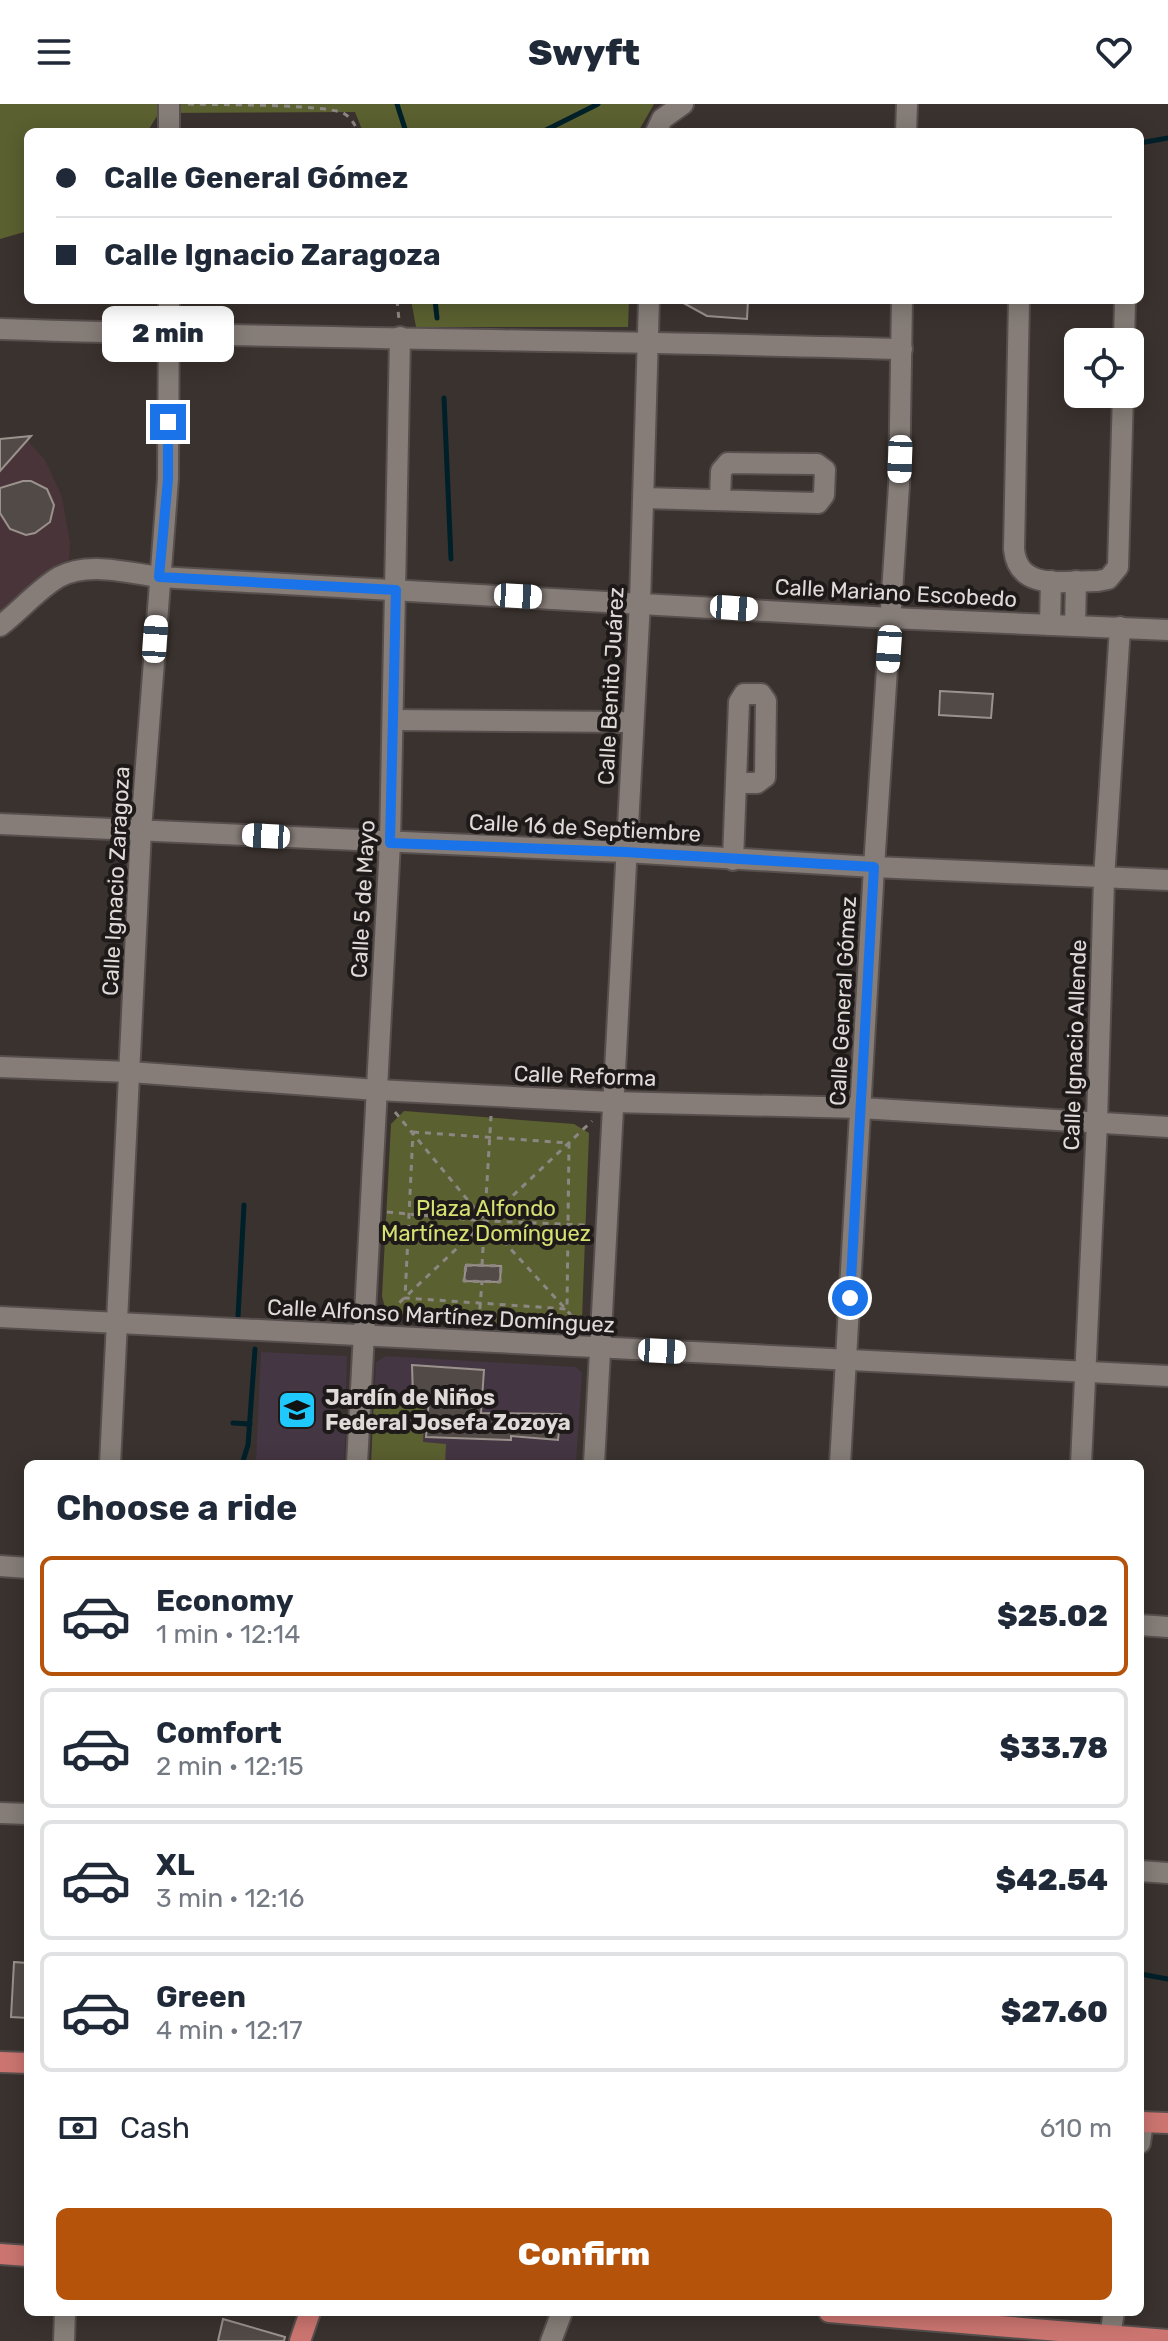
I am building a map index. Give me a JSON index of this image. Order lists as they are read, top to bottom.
{
  "streets": {
    "street": [
      "Calle Mariano Escobedo",
      "Calle Benito Juárez",
      "Calle 16 de Septiembre",
      "Calle Ignacio Zaragoza",
      "Calle 5 de Mayo",
      "Calle General Gómez",
      "Calle Ignacio Allende",
      "Calle Reforma",
      "Calle Alfonso Martínez Domínguez"
    ]
  },
  "crossings": [
    ["Calle Mariano Escobedo", "Calle Benito Juárez"],
    ["Calle Mariano Escobedo", "Calle Ignacio Zaragoza"],
    ["Calle Mariano Escobedo", "Calle 5 de Mayo"],
    ["Calle Mariano Escobedo", "Calle General Gómez"],
    ["Calle Mariano Escobedo", "Calle Ignacio Allende"],
    ["Calle Benito Juárez", "Calle 16 de Septiembre"],
    ["Calle Benito Juárez", "Calle Reforma"],
    ["Calle Benito Juárez", "Calle Alfonso Martínez Domínguez"],
    ["Calle 16 de Septiembre", "Calle Ignacio Zaragoza"],
    ["Calle 16 de Septiembre", "Calle 5 de Mayo"],
    ["Calle 16 de Septiembre", "Calle General Gómez"],
    ["Calle 16 de Septiembre", "Calle Ignacio Allende"],
    ["Calle Ignacio Zaragoza", "Calle Reforma"],
    ["Calle Ignacio Zaragoza", "Calle Alfonso Martínez Domínguez"],
    ["Calle 5 de Mayo", "Calle Reforma"],
    ["Calle 5 de Mayo", "Calle Alfonso Martínez Domínguez"],
    ["Calle General Gómez", "Calle Reforma"],
    ["Calle General Gómez", "Calle Alfonso Martínez Domínguez"],
    ["Calle Ignacio Allende", "Calle Reforma"],
    ["Calle Ignacio Allende", "Calle Alfonso Martínez Domínguez"]
  ],
  "parks": ["Plaza Alfondo Martínez Domínguez"],
  "places": {
    "school or university": ["Jardín de Niños Federal Josefa Zozoya"]
  },
  "page": {
    "header": "Swyft",
    "banner": ["Calle General Gómez", "Calle Ignacio Zaragoza"],
    "bubble": "2 min",
    "heading": "Choose a ride",
    "list": [
      {
        "name": "Economy",
        "note": "1 min · 12:14",
        "value": "$25.02"
      },
      {
        "name": "Comfort",
        "note": "2 min · 12:15",
        "value": "$33.78"
      },
      {
        "name": "XL",
        "note": "3 min · 12:16",
        "value": "$42.54"
      },
      {
        "name": "Green",
        "note": "4 min · 12:17",
        "value": "$27.60"
      }
    ],
    "pay": ["Cash", "610 m"],
    "buttons": "Confirm"
  }
}
